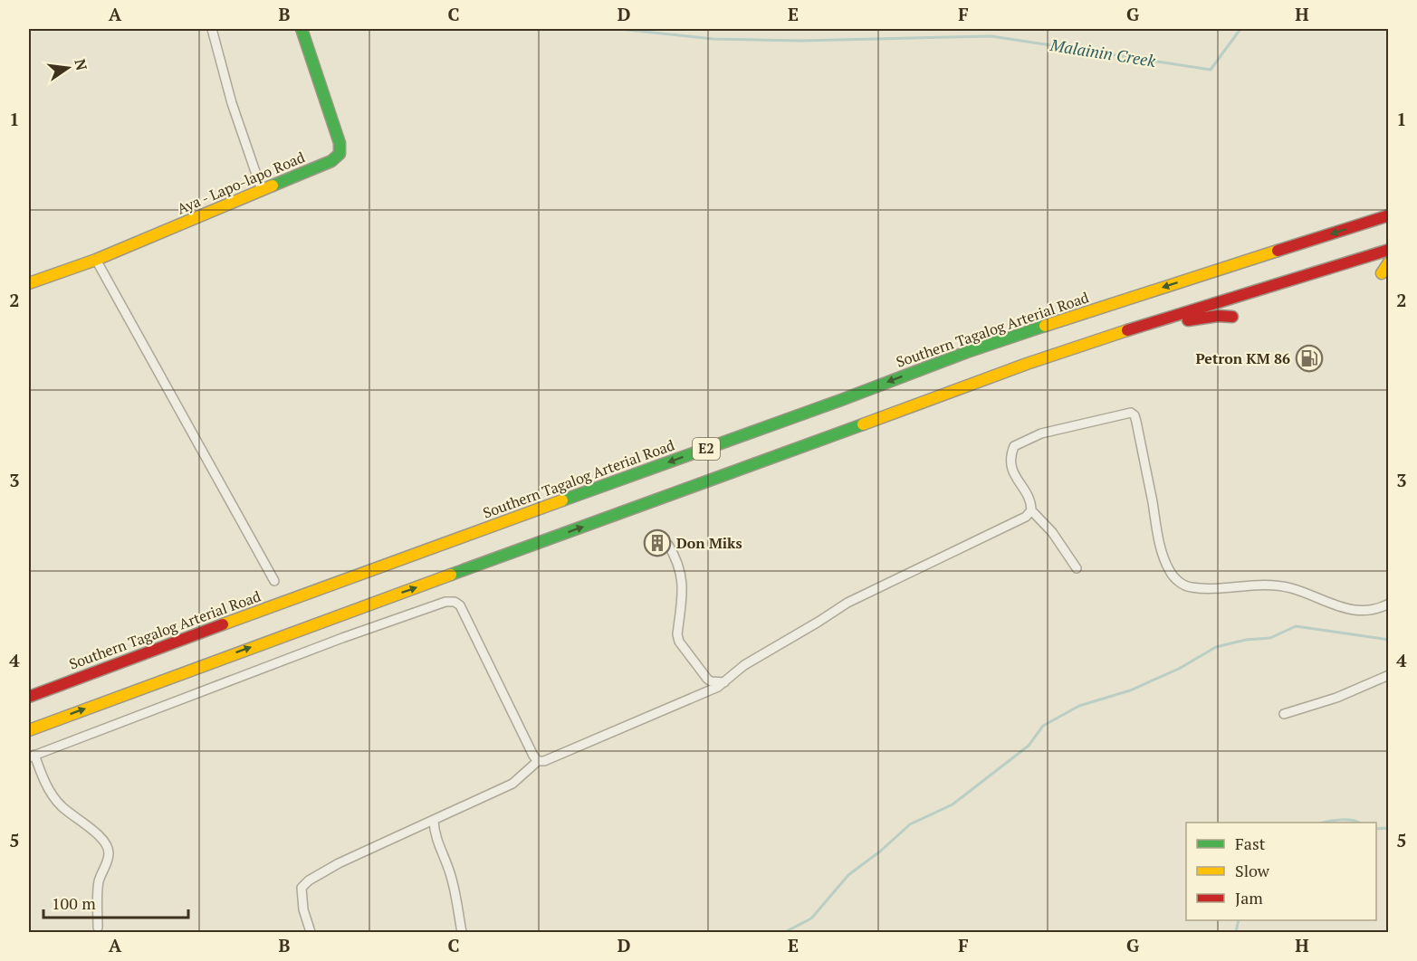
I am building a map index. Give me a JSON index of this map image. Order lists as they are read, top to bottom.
{
  "streets": {
    "main road": ["Aya - Lapo-lapo Road", "Southern Tagalog Arterial Road", "E2"]
  },
  "water": ["Malainin Creek"],
  "places": {
    "fuel station": ["Petron KM 86"],
    "building": ["Don Miks"]
  },
  "legend": ["Fast", "Slow", "Jam"],
  "scale_bar": "100 m",
  "north": "right",
  "grid": {
    "columns": [
      "A",
      "B",
      "C",
      "D",
      "E",
      "F",
      "G",
      "H"
    ],
    "rows": [
      "1",
      "2",
      "3",
      "4",
      "5"
    ]
  }
}
